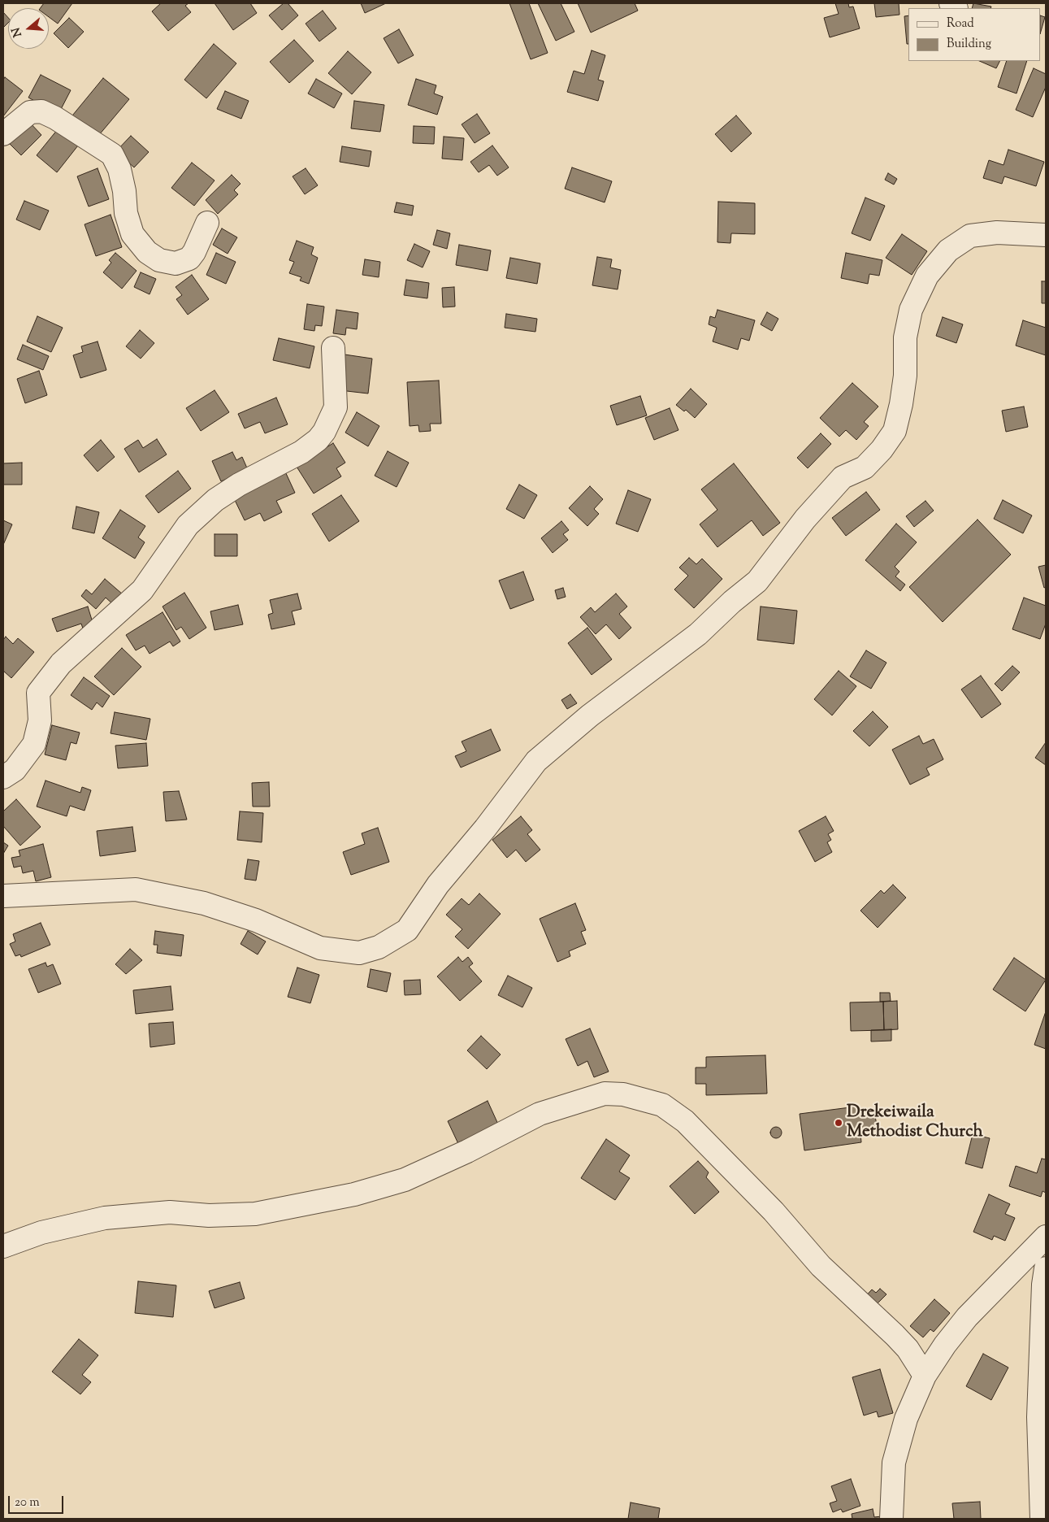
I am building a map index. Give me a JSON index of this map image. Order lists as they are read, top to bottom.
{
  "places": ["Drekeiwaila Methodist Church"],
  "legend": ["Road", "Building"],
  "scale_bar": "20 m",
  "north": "left"
}
